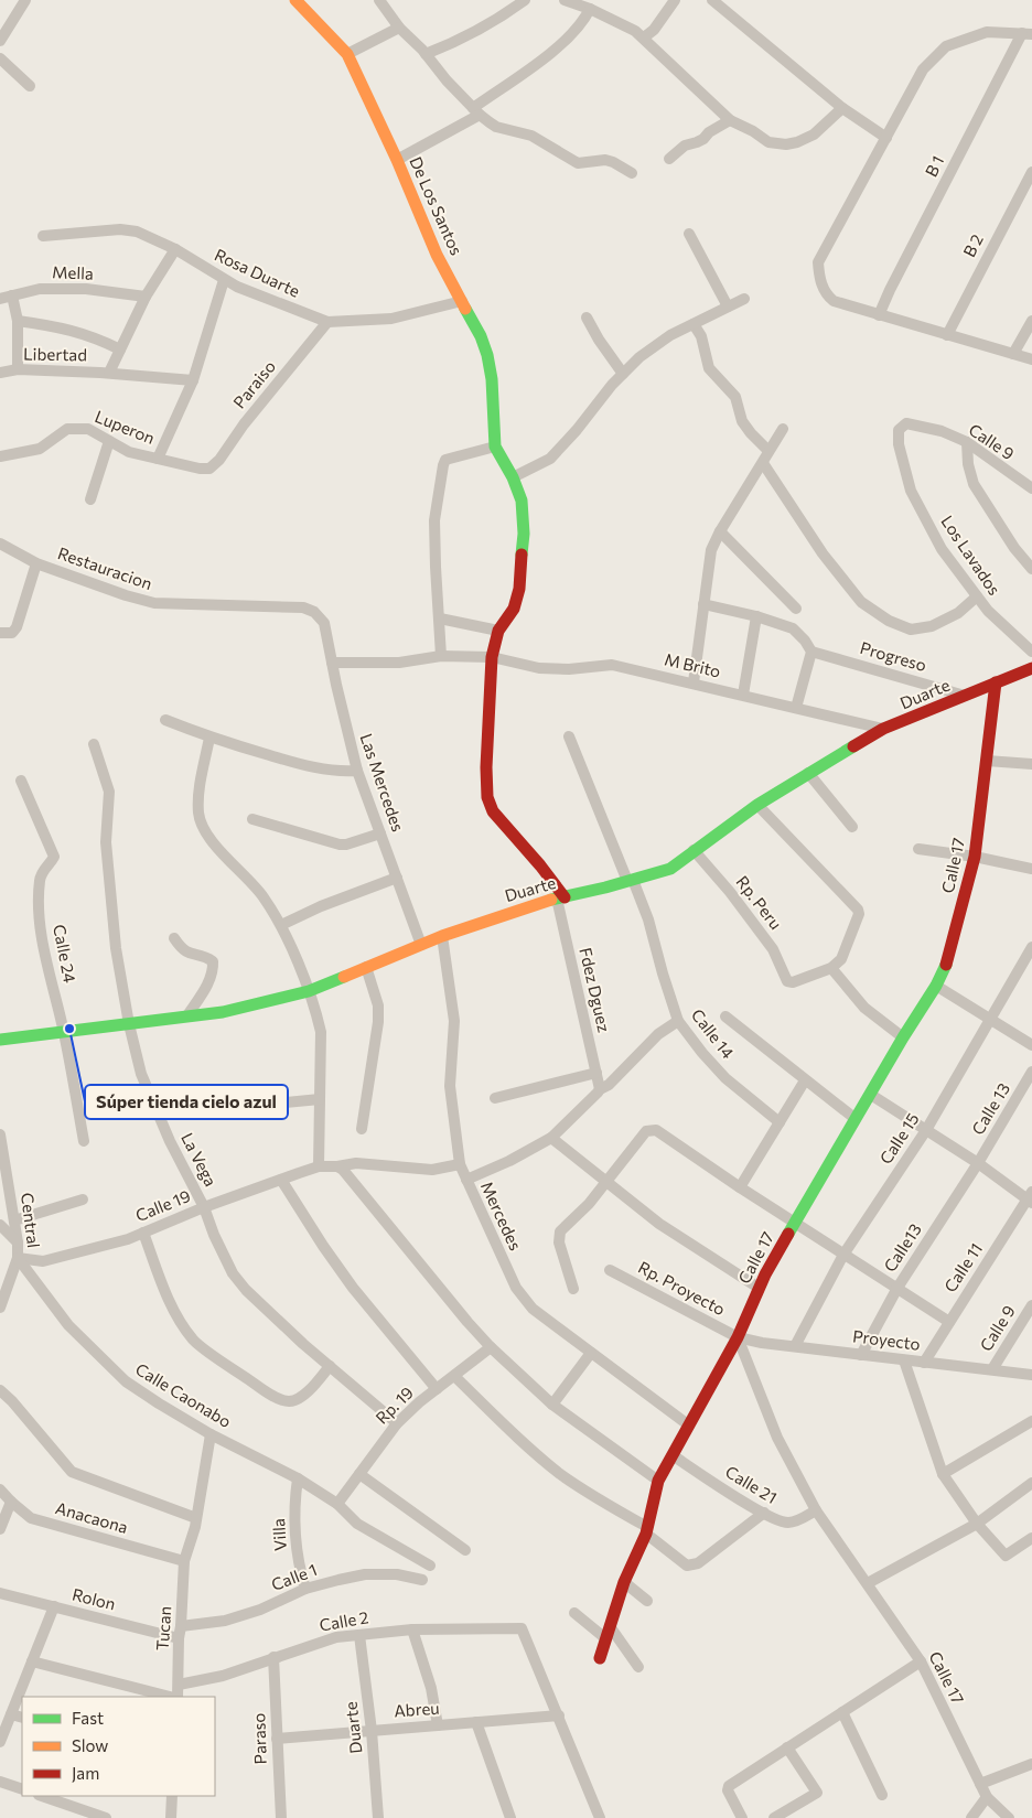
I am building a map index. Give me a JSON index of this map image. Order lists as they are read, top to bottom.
{
  "streets": {
    "street": [
      "B 1",
      "De Los Santos",
      "B 2",
      "Mella",
      "Rosa Duarte",
      "Libertad",
      "Paraiso",
      "Luperon",
      "Calle 9",
      "Los Lavados",
      "Restauracion",
      "Progreso",
      "M Brito",
      "Duarte",
      "Las Mercedes",
      "Calle 17",
      "Rp. Peru",
      "Calle 24",
      "Fdez Dguez",
      "Calle 14",
      "Calle 13",
      "Calle 15",
      "La Vega",
      "Calle 19",
      "Mercedes",
      "Central",
      "Calle13",
      "Calle 11",
      "Rp. Proyecto",
      "Proyecto",
      "Calle Caonabo",
      "Rp. 19",
      "Calle 21",
      "Anacaona",
      "Villa",
      "Calle 1",
      "Rolon",
      "Calle 2",
      "Tucan",
      "Abreu",
      "Paraso"
    ]
  },
  "crossings": [
    ["Rosa Duarte", "Paraiso"],
    ["Paraiso", "Luperon"],
    ["Calle 9", "Los Lavados"],
    ["Calle 9", "Proyecto"],
    ["Restauracion", "Las Mercedes"],
    ["Progreso", "Duarte"],
    ["M Brito", "Duarte"],
    ["M Brito", "Las Mercedes"],
    ["Duarte", "Las Mercedes"],
    ["Duarte", "Calle 17"],
    ["Duarte", "Rp. Peru"],
    ["Duarte", "Calle 24"],
    ["Duarte", "Fdez Dguez"],
    ["Duarte", "Calle 14"],
    ["Duarte", "La Vega"],
    ["Duarte", "Mercedes"],
    ["Duarte", "Calle 2"],
    ["Duarte", "Abreu"],
    ["Calle 17", "Rp. Proyecto"],
    ["Calle 17", "Proyecto"],
    ["Calle 17", "Calle 21"],
    ["Calle 13", "Calle13"],
    ["Calle 15", "Proyecto"],
    ["La Vega", "Calle 19"],
    ["La Vega", "Rp. 19"],
    ["Calle 19", "Mercedes"],
    ["Calle 19", "Central"],
    ["Calle 19", "Calle Caonabo"],
    ["Central", "Calle Caonabo"],
    ["Calle13", "Proyecto"],
    ["Calle 11", "Proyecto"],
    ["Rp. Proyecto", "Proyecto"],
    ["Calle Caonabo", "Rp. 19"],
    ["Calle Caonabo", "Villa"],
    ["Calle Caonabo", "Tucan"],
    ["Anacaona", "Tucan"],
    ["Villa", "Calle 1"],
    ["Calle 1", "Tucan"],
    ["Rolon", "Tucan"],
    ["Calle 2", "Tucan"],
    ["Calle 2", "Abreu"],
    ["Calle 2", "Paraso"],
    ["Abreu", "Paraso"]
  ],
  "places": ["Súper tienda cielo azul"],
  "legend": ["Fast", "Slow", "Jam"]
}
